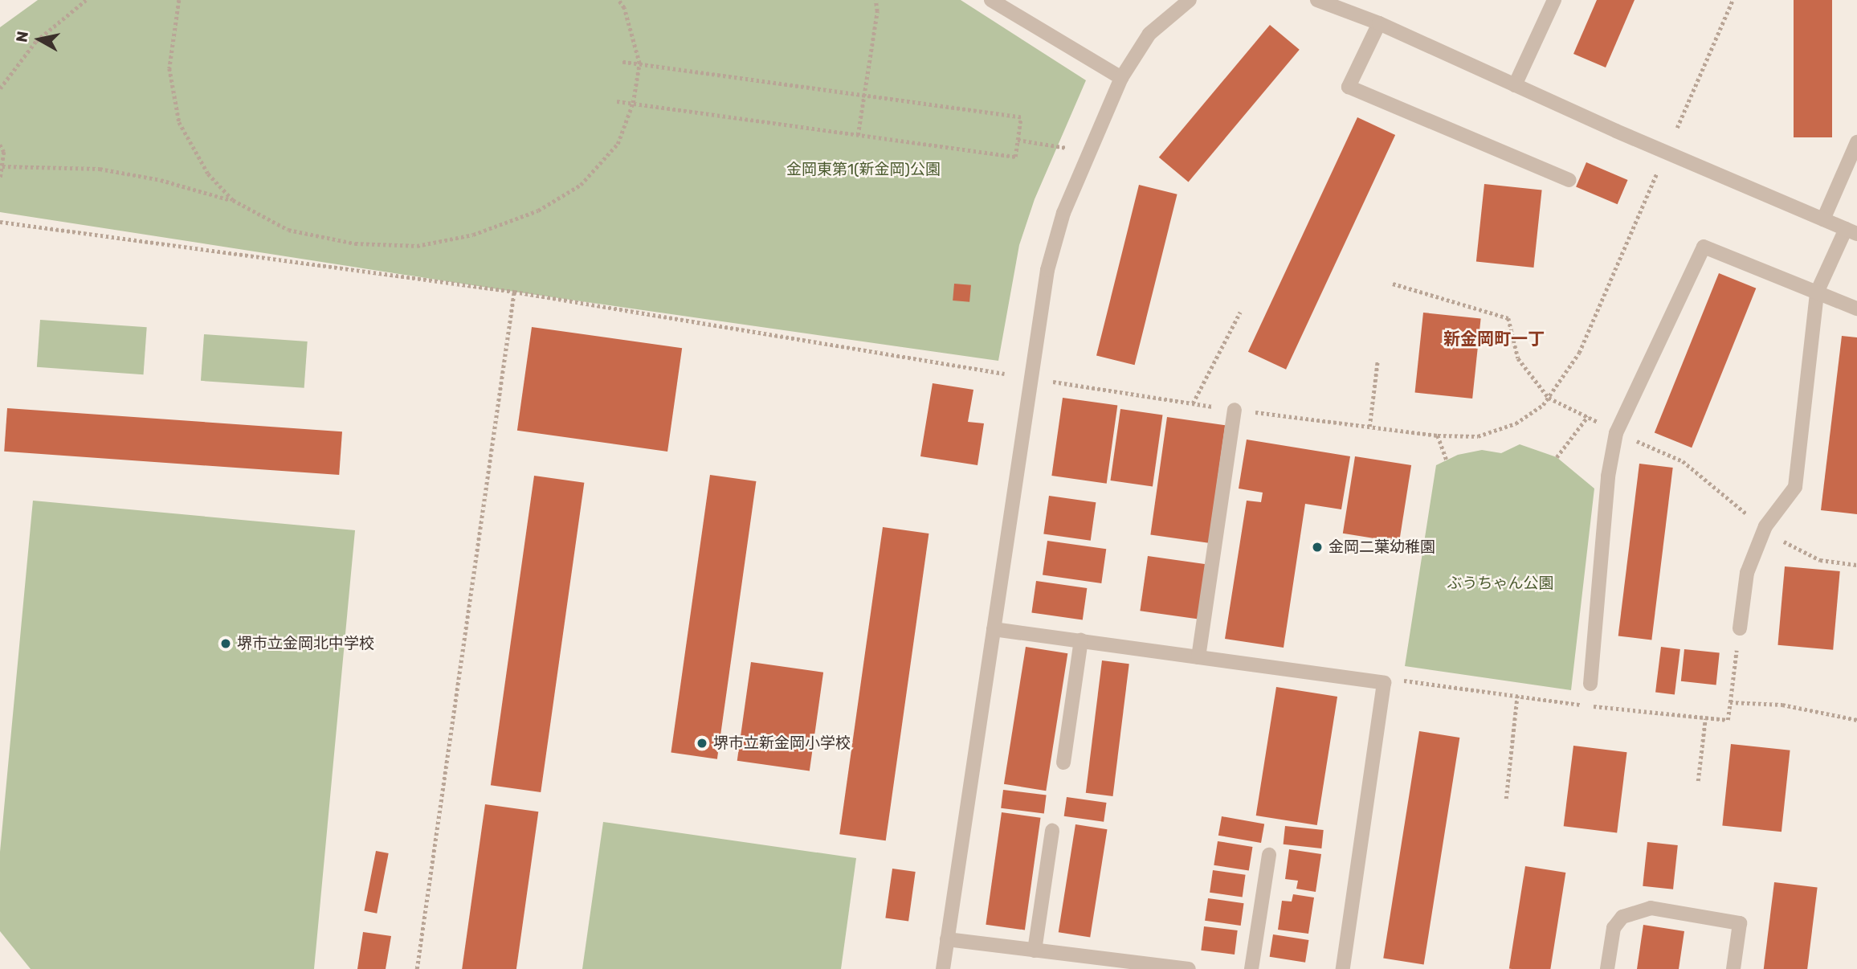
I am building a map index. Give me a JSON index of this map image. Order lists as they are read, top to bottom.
{
  "districts": ["新金岡町一丁"],
  "parks": ["金岡東第1(新金岡)公園", "ぶうちゃん公園"],
  "places": ["金岡二葉幼稚園", "堺市立金岡北中学校", "堺市立新金岡小学校"],
  "north": "left"
}
